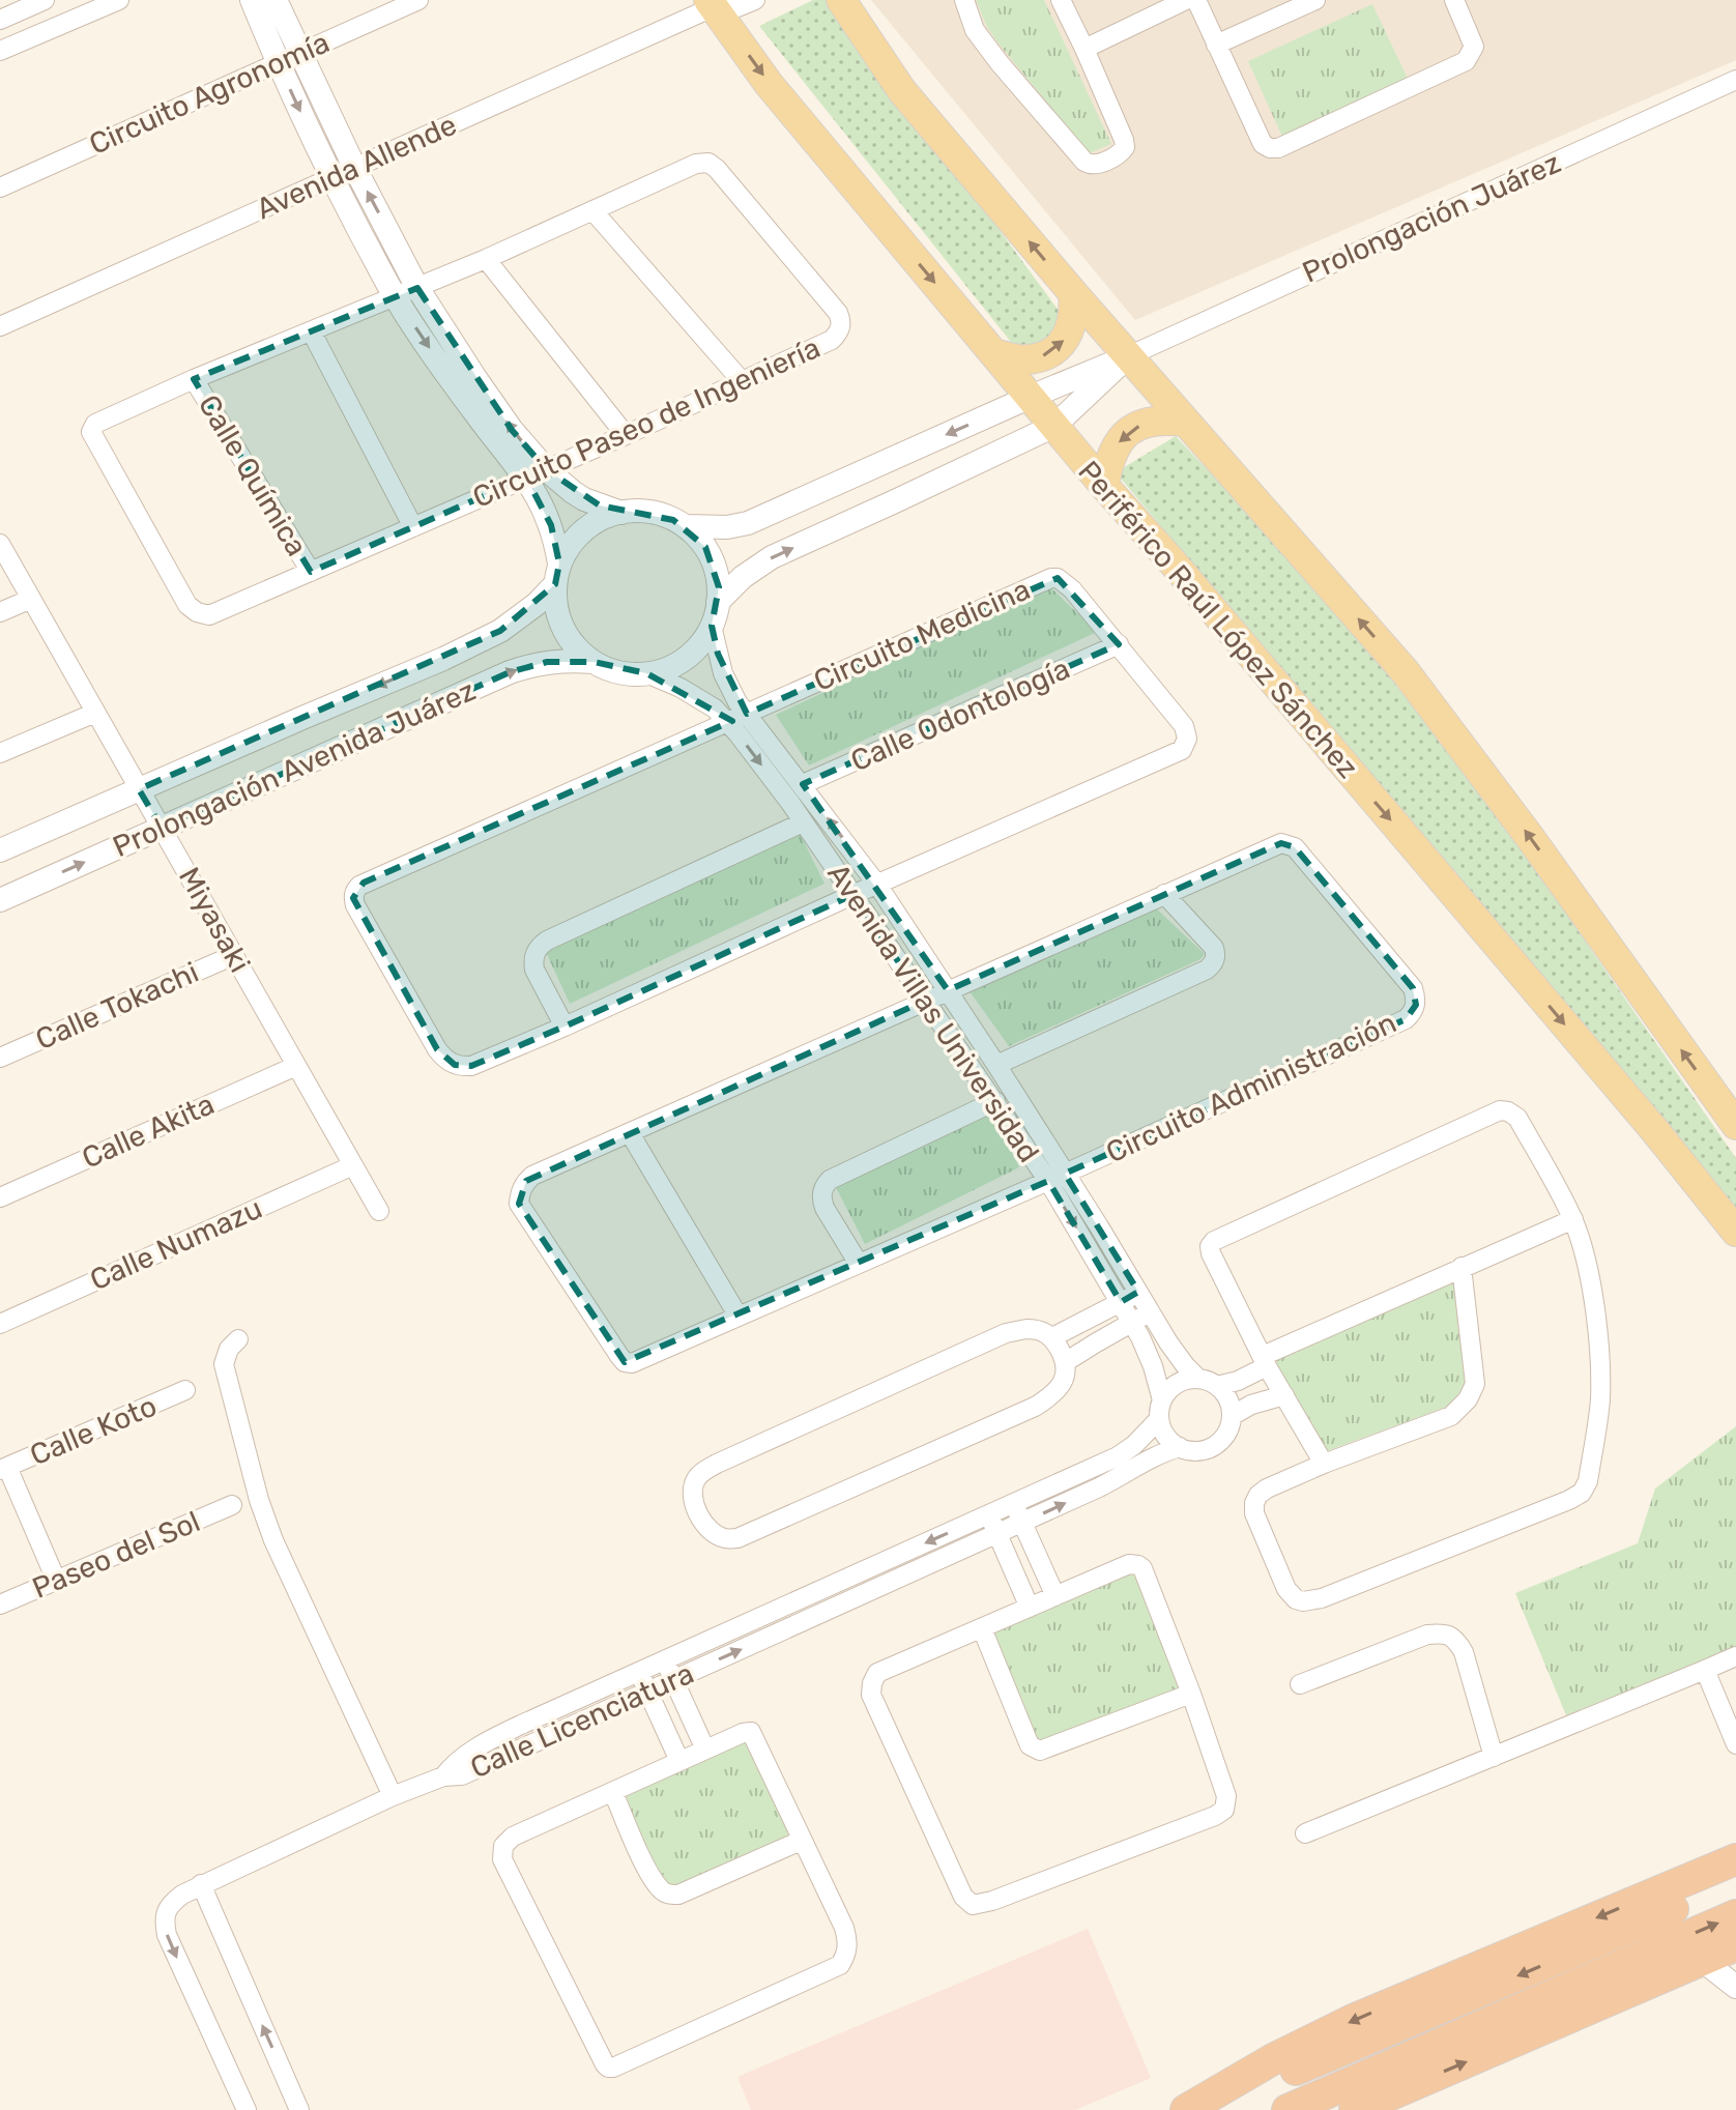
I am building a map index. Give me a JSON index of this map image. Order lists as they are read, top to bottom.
{
  "streets": {
    "main road": ["Periférico Raúl López Sánchez"],
    "street": [
      "Circuito Agronomía",
      "Avenida Allende",
      "Prolongación Juárez",
      "Circuito Paseo de Ingeniería",
      "Calle Química",
      "Circuito Medicina",
      "Calle Odontología",
      "Prolongación Avenida Juárez",
      "Miyasaki",
      "Calle Tokachi",
      "Avenida Villas Universidad",
      "Circuito Administración",
      "Calle Akita",
      "Calle Numazu",
      "Calle Koto",
      "Paseo del Sol",
      "Calle Licenciatura"
    ]
  },
  "crossings": [
    ["Avenida Allende", "Periférico Raúl López Sánchez"],
    ["Circuito Paseo de Ingeniería", "Calle Química"],
    ["Circuito Medicina", "Calle Odontología"],
    ["Circuito Medicina", "Avenida Villas Universidad"],
    ["Calle Odontología", "Avenida Villas Universidad"],
    ["Prolongación Avenida Juárez", "Miyasaki"],
    ["Prolongación Avenida Juárez", "Avenida Villas Universidad"],
    ["Miyasaki", "Calle Tokachi"],
    ["Miyasaki", "Calle Akita"],
    ["Miyasaki", "Calle Numazu"],
    ["Avenida Villas Universidad", "Circuito Administración"],
    ["Avenida Villas Universidad", "Calle Licenciatura"]
  ]
}
